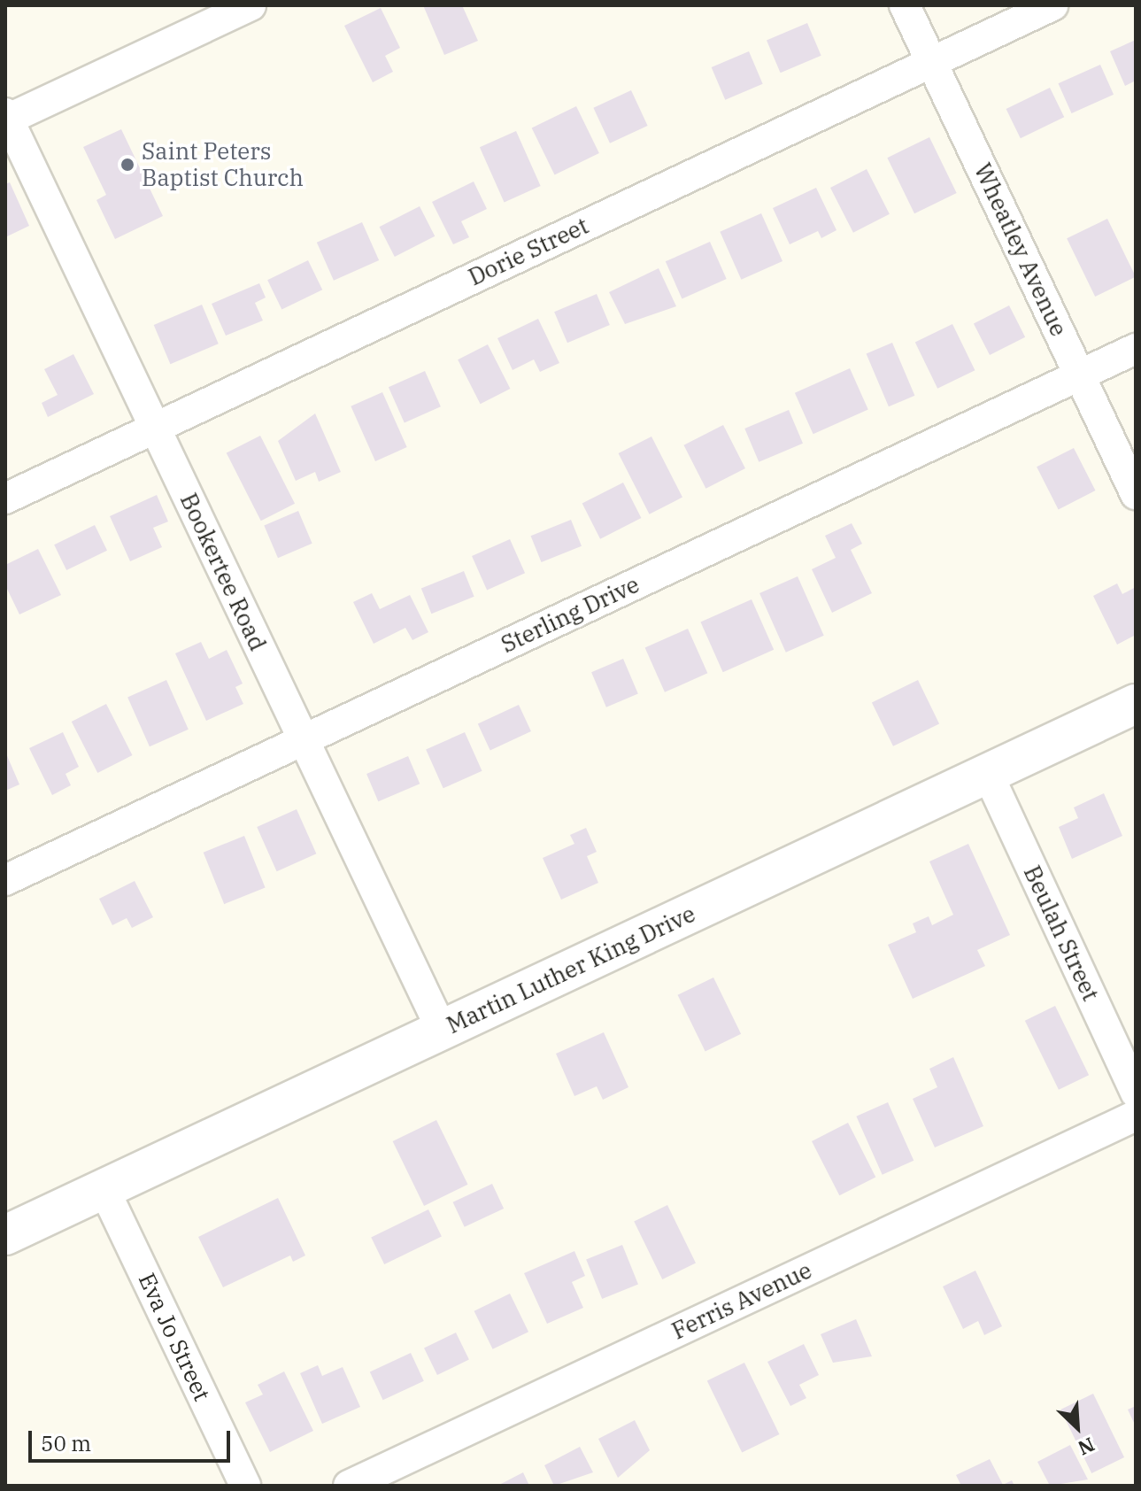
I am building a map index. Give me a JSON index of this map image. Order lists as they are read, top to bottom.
{
  "streets": {
    "main road": ["Martin Luther King Drive"],
    "street": [
      "Wheatley Avenue",
      "Dorie Street",
      "Bookertee Road",
      "Sterling Drive",
      "Beulah Street",
      "Ferris Avenue",
      "Eva Jo Street"
    ]
  },
  "crossings": [
    ["Wheatley Avenue", "Dorie Street"],
    ["Wheatley Avenue", "Sterling Drive"],
    ["Dorie Street", "Bookertee Road"],
    ["Bookertee Road", "Sterling Drive"],
    ["Bookertee Road", "Martin Luther King Drive"],
    ["Beulah Street", "Martin Luther King Drive"],
    ["Martin Luther King Drive", "Eva Jo Street"]
  ],
  "places": ["Saint Peters Baptist Church"],
  "scale_bar": "50 m",
  "north": "bottom right"
}
